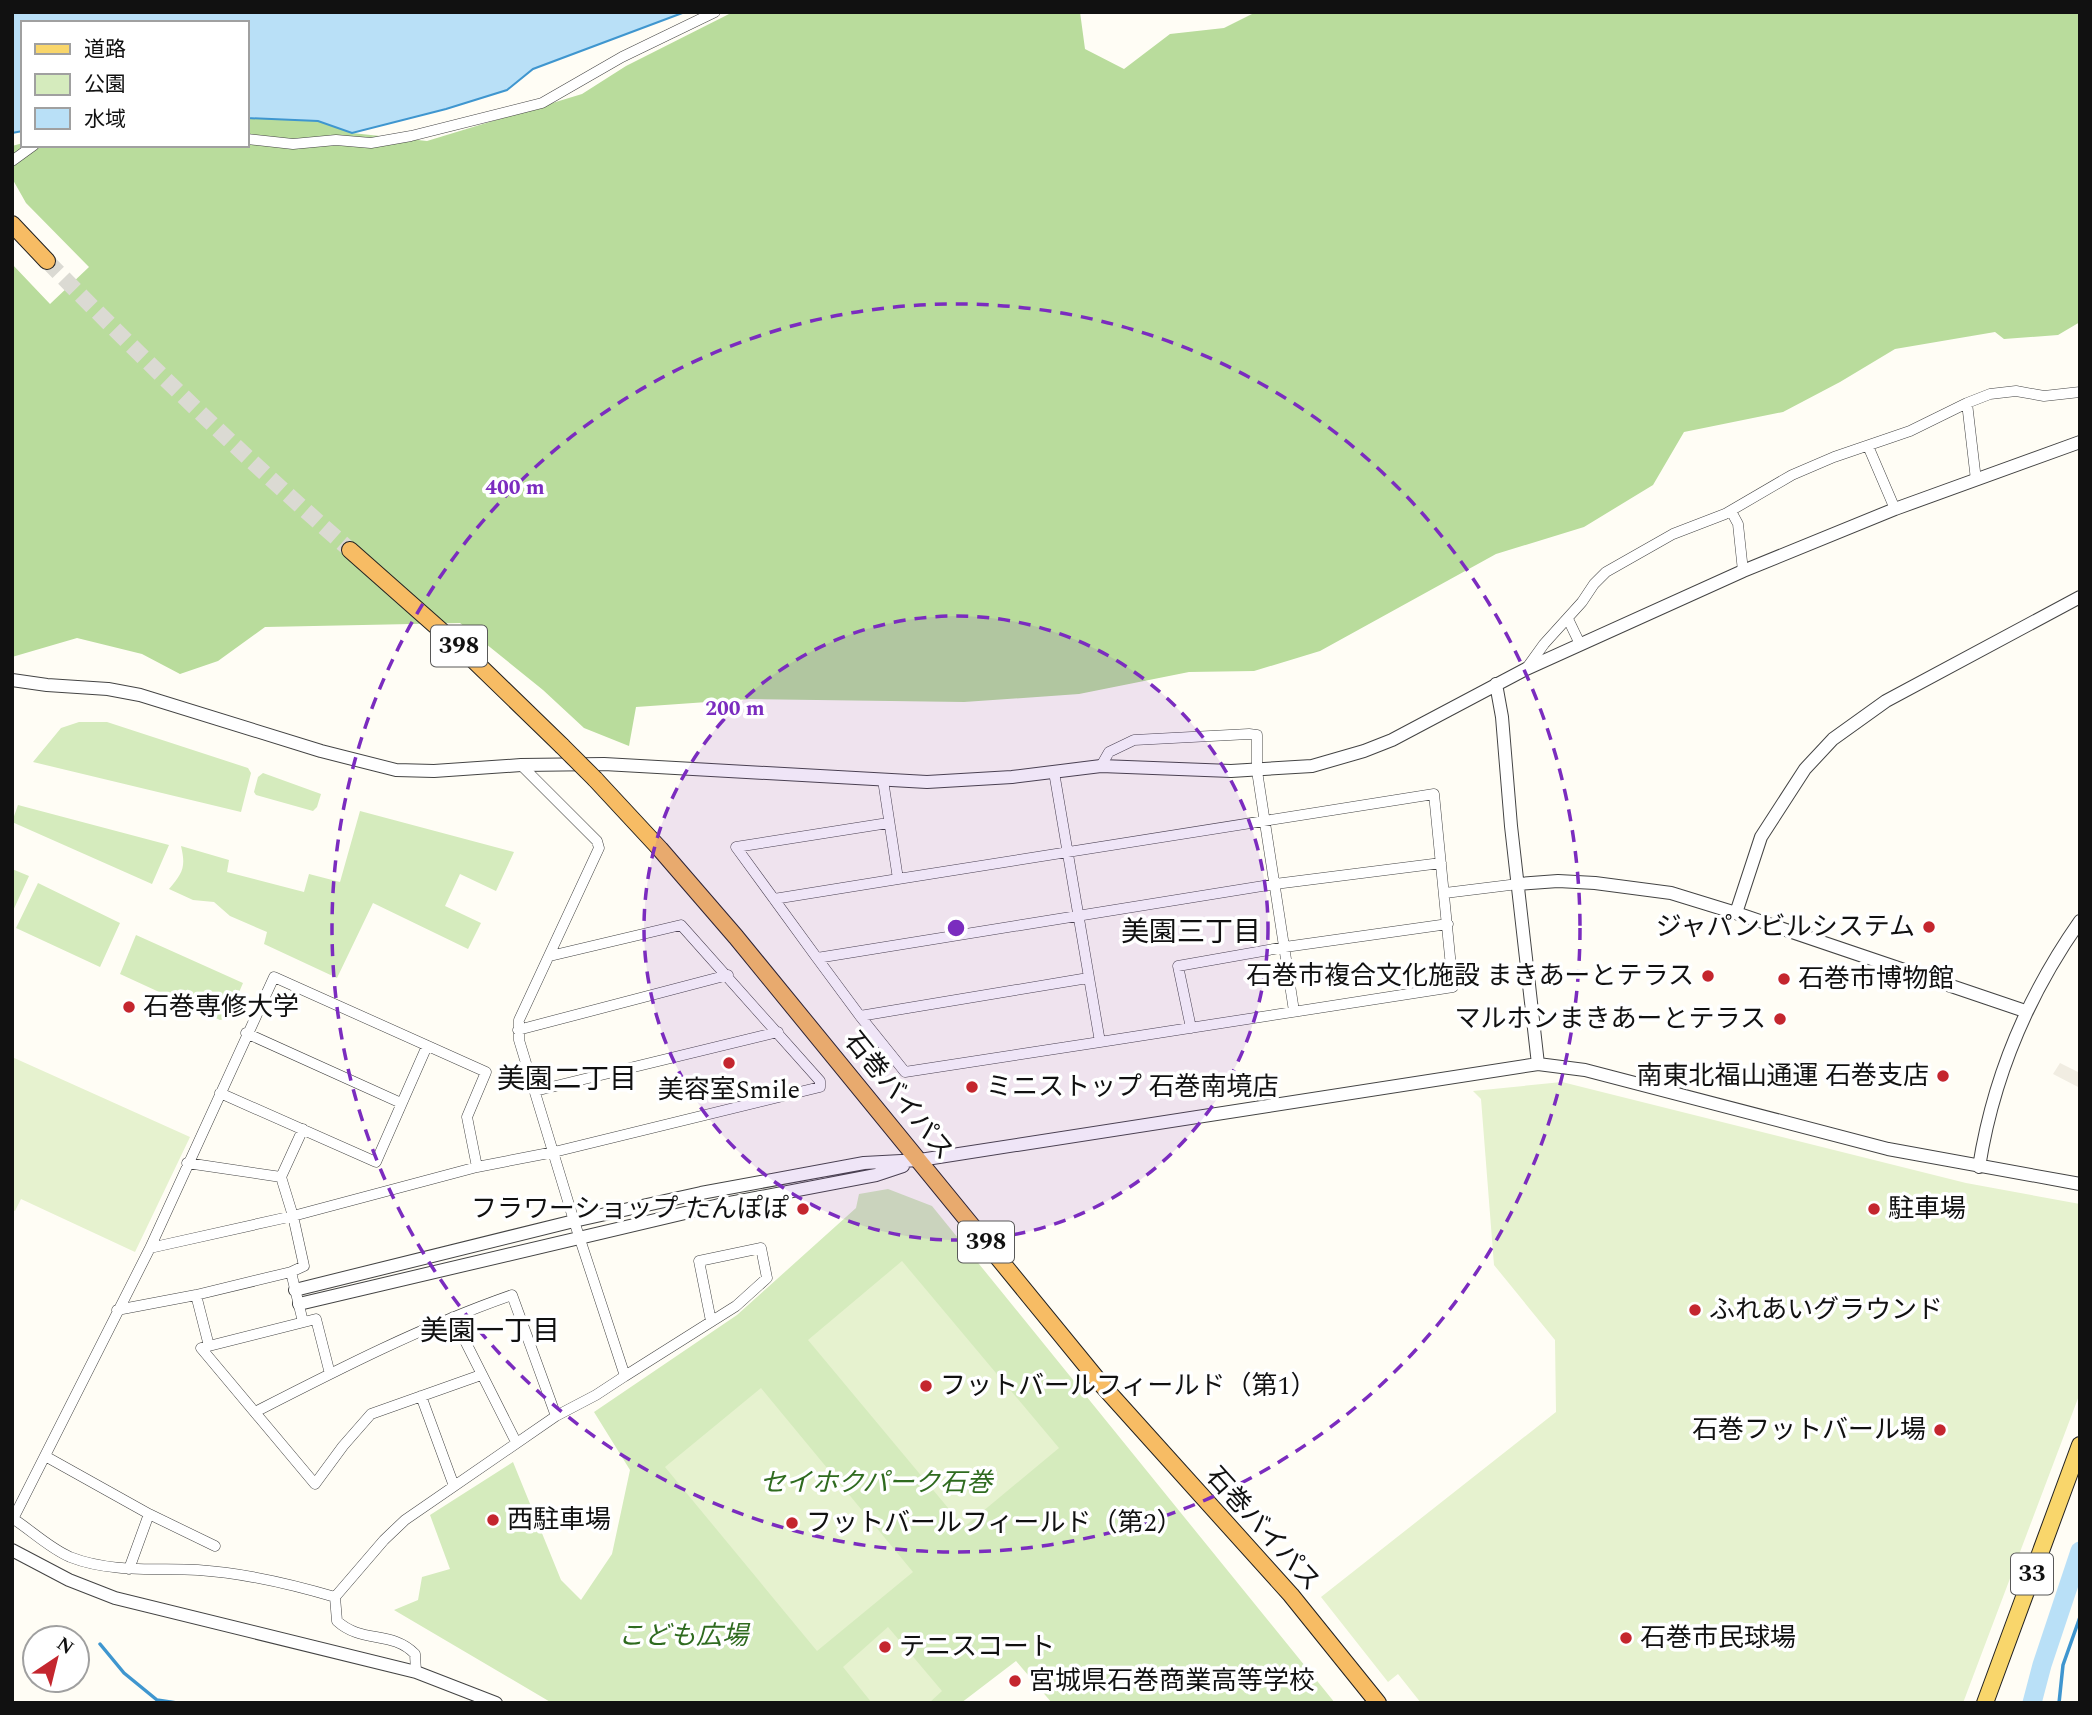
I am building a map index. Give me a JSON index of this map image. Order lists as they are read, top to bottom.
{
  "streets": {
    "highway": ["398", "石巻バイパス"],
    "main road": ["33"]
  },
  "districts": ["美園三丁目", "美園二丁目", "美園一丁目"],
  "parks": ["セイホクパーク石巻", "こども広場"],
  "places": [
    "ジャパンビルシステム",
    "石巻市複合文化施設 まきあーとテラス",
    "石巻市博物館",
    "石巻専修大学",
    "マルホンまきあーとテラス",
    "美容室Smile",
    "南東北福山通運 石巻支店",
    "ミニストップ 石巻南境店",
    "フラワーショップ たんぽぽ",
    "駐車場",
    "ふれあいグラウンド",
    "フットバールフィールド（第1）",
    "石巻フットバール場",
    "西駐車場",
    "フットバールフィールド（第2）",
    "石巻市民球場",
    "テニスコート",
    "宮城県石巻商業高等学校"
  ],
  "legend": ["道路", "公園", "水域"],
  "north": "top right",
  "rings": ["400 m", "200 m"]
}
